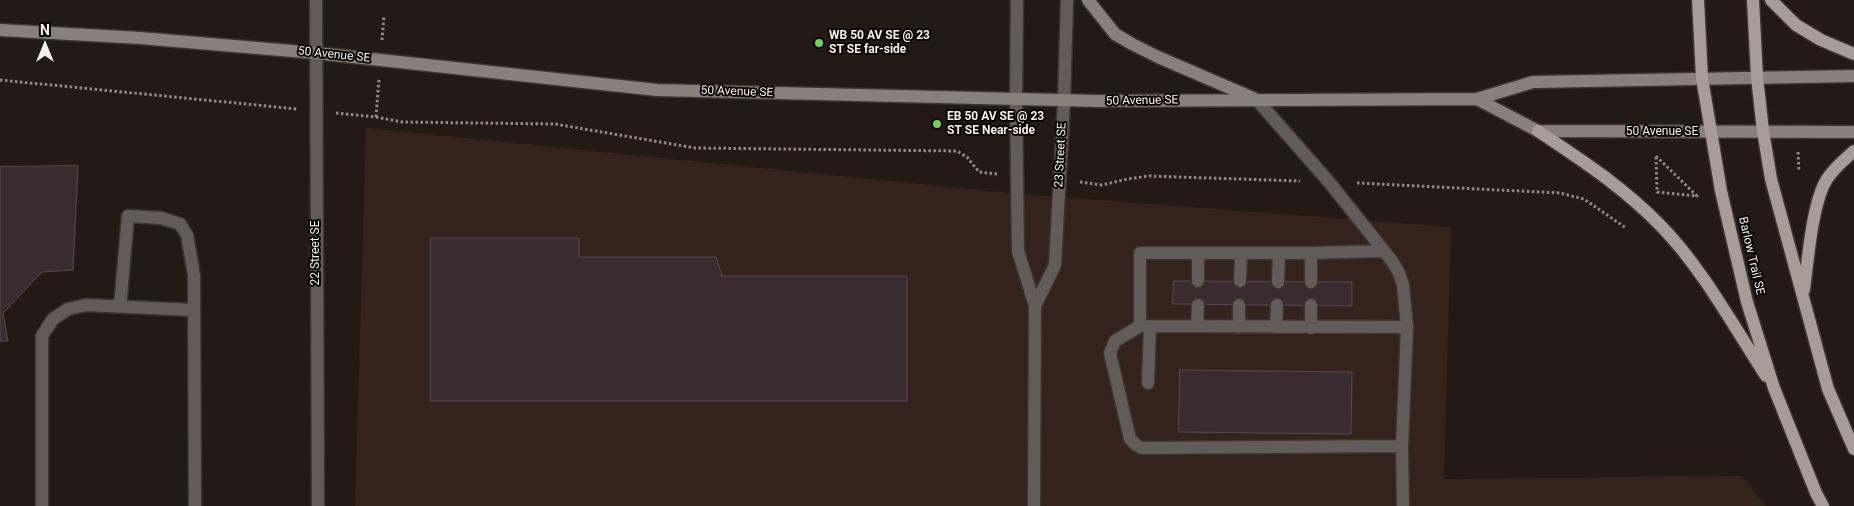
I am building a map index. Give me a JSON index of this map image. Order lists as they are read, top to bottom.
{
  "streets": {
    "main road": ["Barlow Trail SE"],
    "street": ["50 Avenue SE", "23 Street SE", "22 Street SE"]
  },
  "crossings": [
    ["50 Avenue SE", "23 Street SE"],
    ["50 Avenue SE", "22 Street SE"],
    ["50 Avenue SE", "Barlow Trail SE"]
  ],
  "places": ["WB 50 AV SE @ 23 ST SE far-side", "EB 50 AV SE @ 23 ST SE Near-side"],
  "north": "top"
}
